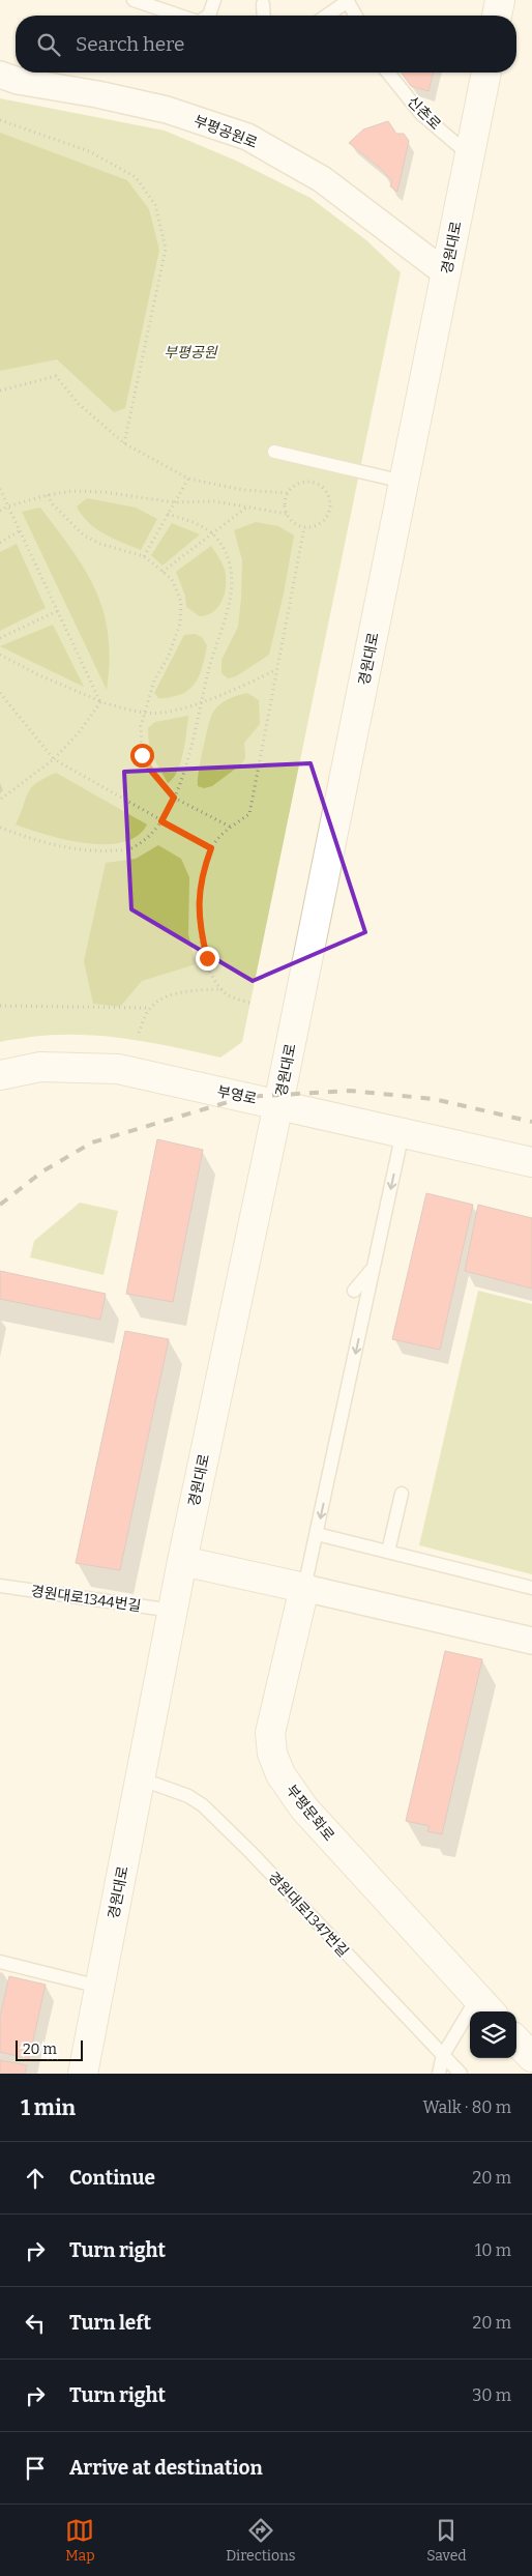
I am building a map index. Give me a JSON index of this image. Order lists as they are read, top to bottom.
{
  "streets": {
    "main road": ["경원대로", "부영로", "부평문화로"],
    "street": ["부평공원로"],
    "lane": ["신촌로", "경원대로1344번길", "경원대로1347번길"]
  },
  "crossings": [
    ["신촌로", "경원대로"],
    ["부평공원로", "경원대로"],
    ["경원대로", "부영로"],
    ["경원대로", "경원대로1344번길"],
    ["경원대로", "경원대로1347번길"]
  ],
  "parks": ["부평공원"],
  "scale_bar": "20 m",
  "page": {
    "search": "Search here",
    "scale": "20 m",
    "heading": ["1 min", "Walk · 80 m"],
    "list": [
      ["Continue", "20 m"],
      ["Turn right", "10 m"],
      ["Turn left", "20 m"],
      ["Turn right", "30 m"],
      "Arrive at destination"
    ],
    "nav": ["Map", "Directions", "Saved"]
  }
}
